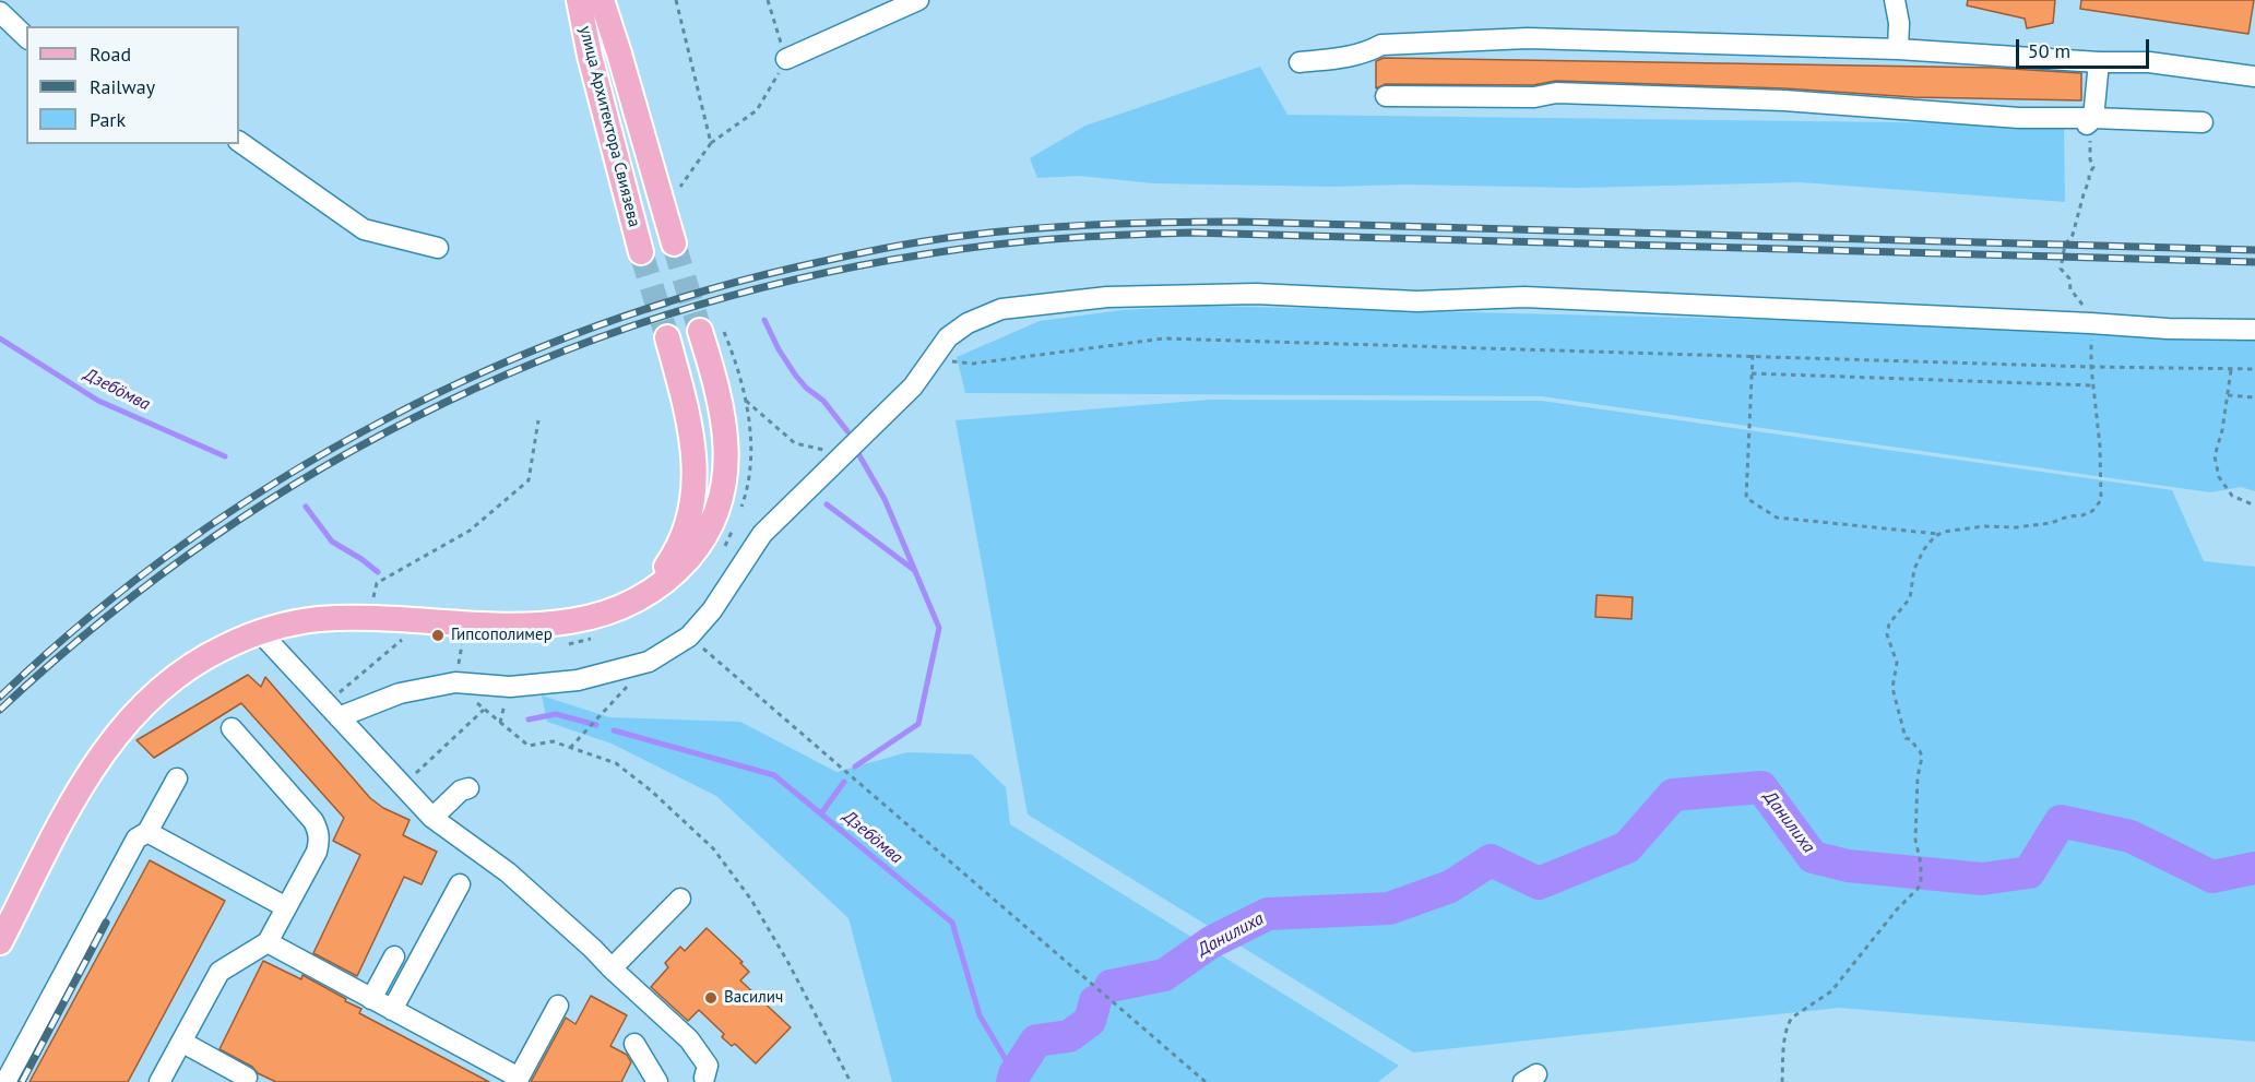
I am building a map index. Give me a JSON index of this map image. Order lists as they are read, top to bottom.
{
  "streets": {
    "main road": ["улица Архитектора Свиязева"]
  },
  "water": ["Дзебӧмва", "Данилиха"],
  "places": ["Гипсополимер", "Василич"],
  "legend": ["Road", "Railway", "Park"],
  "scale_bar": "50 m"
}
